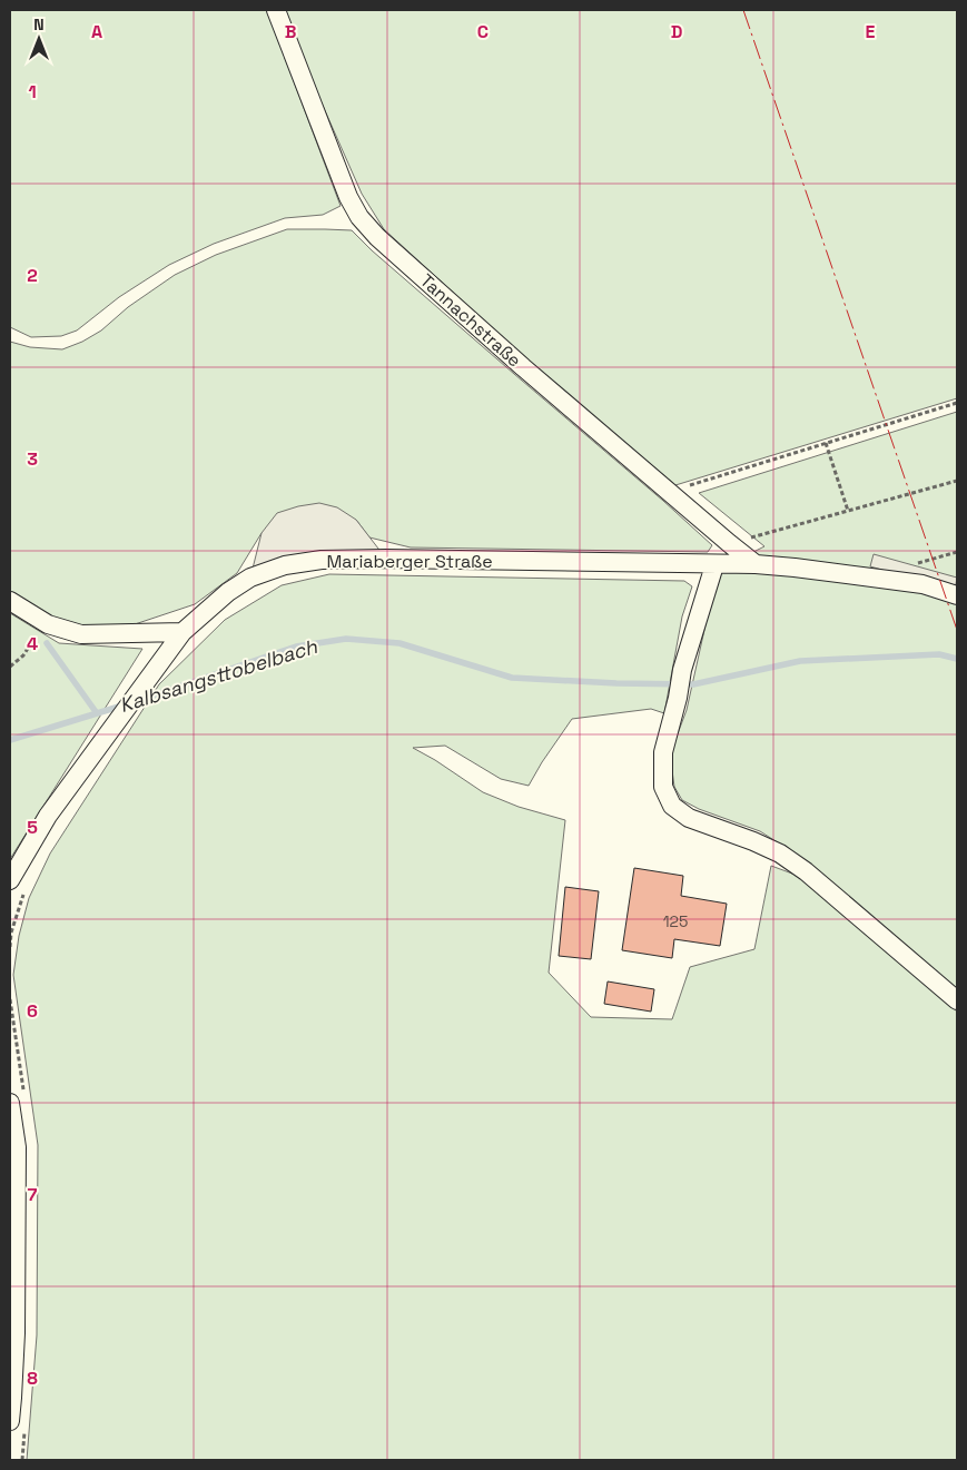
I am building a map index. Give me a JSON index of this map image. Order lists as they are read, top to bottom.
{
  "streets": {
    "street": ["Tannachstraße", "Mariaberger Straße"]
  },
  "crossings": [
    ["Tannachstraße", "Mariaberger Straße"]
  ],
  "water": ["Kalbsangsttobelbach"],
  "house_numbers": ["125"],
  "north": "top",
  "grid": {
    "columns": [
      "A",
      "B",
      "C",
      "D",
      "E"
    ],
    "rows": [
      "1",
      "2",
      "3",
      "4",
      "5",
      "6",
      "7",
      "8"
    ]
  }
}
